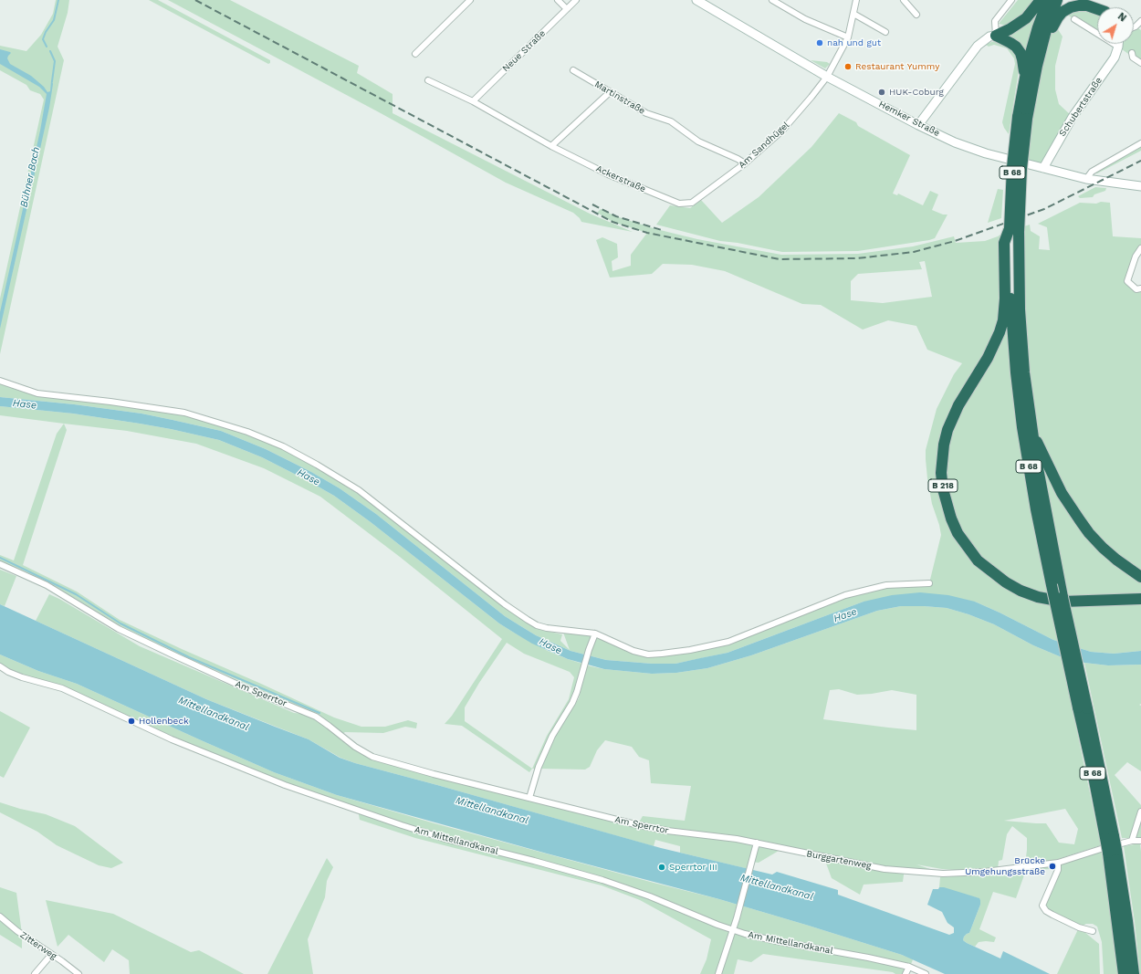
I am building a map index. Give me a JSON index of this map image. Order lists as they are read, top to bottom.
{
  "streets": {
    "highway": ["B 68", "B 218"],
    "main road": ["Schubertstraße", "Hemker Straße"],
    "street": [
      "Neue Straße",
      "Martinstraße",
      "Am Sandhügel",
      "Ackerstraße",
      "Am Sperrtor",
      "Am Mittellandkanal",
      "Burggartenweg",
      "Zitterweg"
    ]
  },
  "crossings": [
    ["Neue Straße", "Ackerstraße"],
    ["Martinstraße", "Am Sandhügel"],
    ["Schubertstraße", "Hemker Straße"],
    ["Hemker Straße", "Am Sandhügel"],
    ["Am Sandhügel", "Ackerstraße"],
    ["B 68", "B 218"],
    ["Am Sperrtor", "Burggartenweg"]
  ],
  "water": ["Bühner Bach", "Hase", "Mittellandkanal"],
  "places": [
    "nah und gut",
    "Restaurant Yummy",
    "HUK-Coburg",
    "Hollenbeck",
    "Brücke Umgehungsstraße",
    "Sperrtor III"
  ],
  "north": "top right"
}
